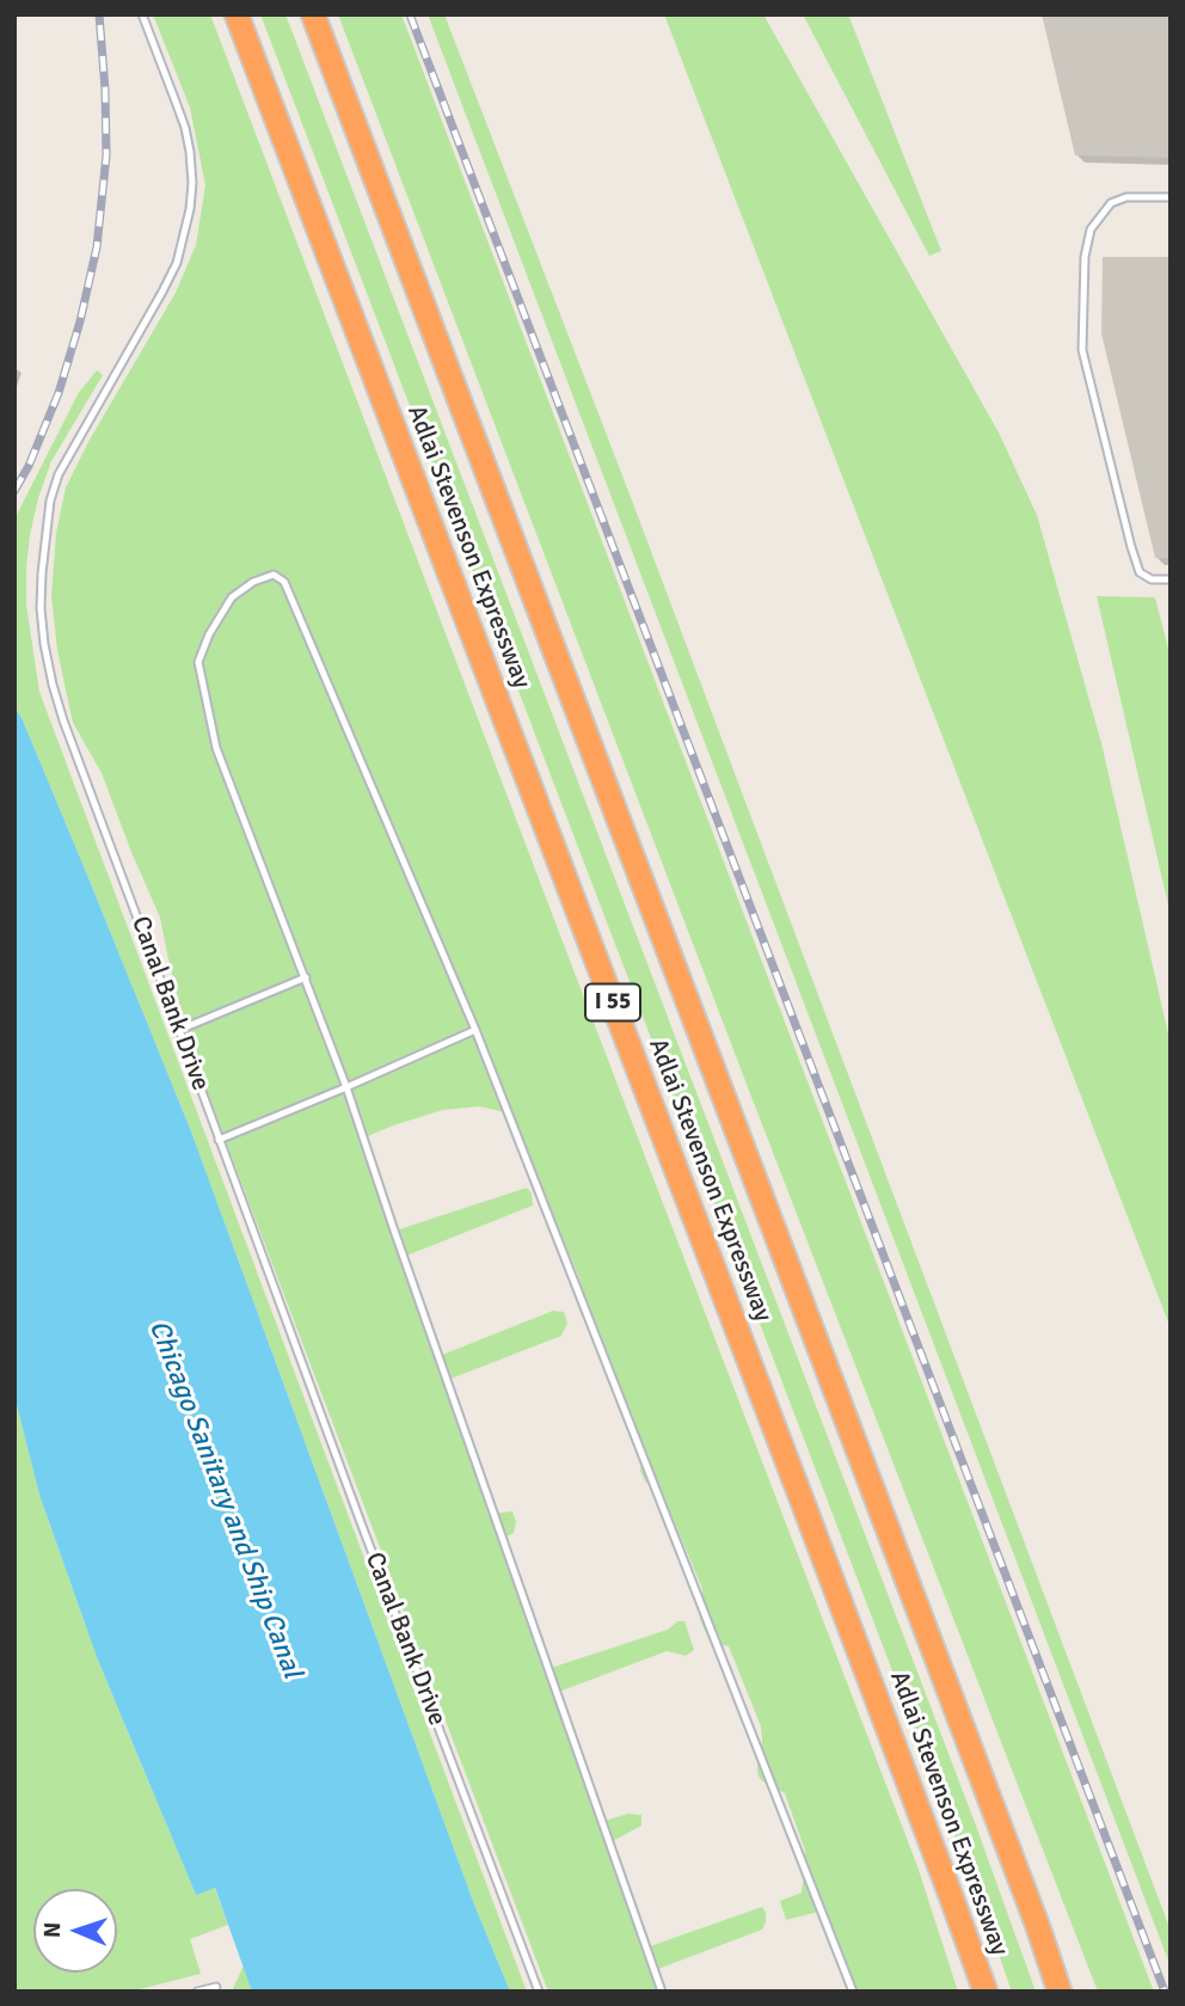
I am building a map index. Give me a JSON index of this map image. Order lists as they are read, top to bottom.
{
  "streets": {
    "highway": ["Adlai Stevenson Expressway", "I 55"],
    "lane": ["Canal Bank Drive"]
  },
  "water": ["Chicago Sanitary and Ship Canal"],
  "north": "left"
}
